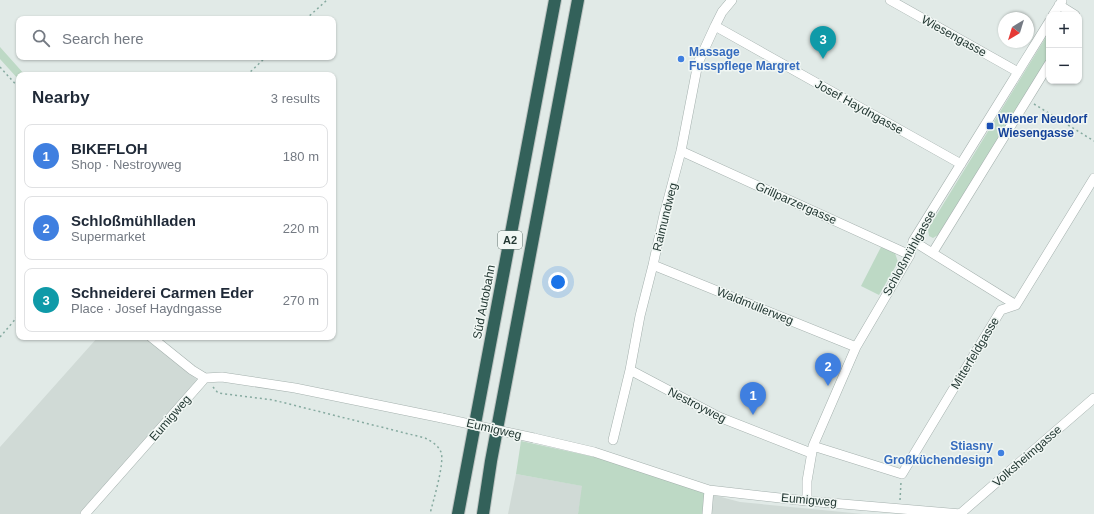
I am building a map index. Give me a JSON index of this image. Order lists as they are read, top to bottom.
{
  "streets": {
    "highway": ["A2", "Süd Autobahn"],
    "street": [
      "Wiesengasse",
      "Josef Haydngasse",
      "Grillparzergasse",
      "Raimundweg",
      "Schloßmühlgasse",
      "Waldmüllerweg",
      "Mitterfeldgasse",
      "Nestroyweg",
      "Eumigweg",
      "Volksheimgasse"
    ]
  },
  "crossings": [
    ["Wiesengasse", "Schloßmühlgasse"],
    ["Josef Haydngasse", "Raimundweg"],
    ["Josef Haydngasse", "Schloßmühlgasse"],
    ["Grillparzergasse", "Raimundweg"],
    ["Grillparzergasse", "Schloßmühlgasse"],
    ["Raimundweg", "Waldmüllerweg"],
    ["Raimundweg", "Nestroyweg"],
    ["Schloßmühlgasse", "Waldmüllerweg"],
    ["Schloßmühlgasse", "Nestroyweg"],
    ["Schloßmühlgasse", "Eumigweg"],
    ["Mitterfeldgasse", "Nestroyweg"],
    ["Eumigweg", "Volksheimgasse"]
  ],
  "places": {
    "other": ["Massage Fusspflege Margret", "Stiasny Großküchendesign"],
    "transit": ["Wiener Neudorf Wiesengasse"]
  },
  "north": "bottom left",
  "page": {
    "map_buttons": ["+", "−"],
    "search": "Search here",
    "pins": ["3", "2", "1"],
    "heading": ["Nearby", "3 results"],
    "list": [
      {
        "mark": "1",
        "name": "BIKEFLOH",
        "note": "Shop · Nestroyweg",
        "value": "180 m"
      },
      {
        "mark": "2",
        "name": "Schloßmühlladen",
        "note": "Supermarket",
        "value": "220 m"
      },
      {
        "mark": "3",
        "name": "Schneiderei Carmen Eder",
        "note": "Place · Josef Haydngasse",
        "value": "270 m"
      }
    ]
  }
}
